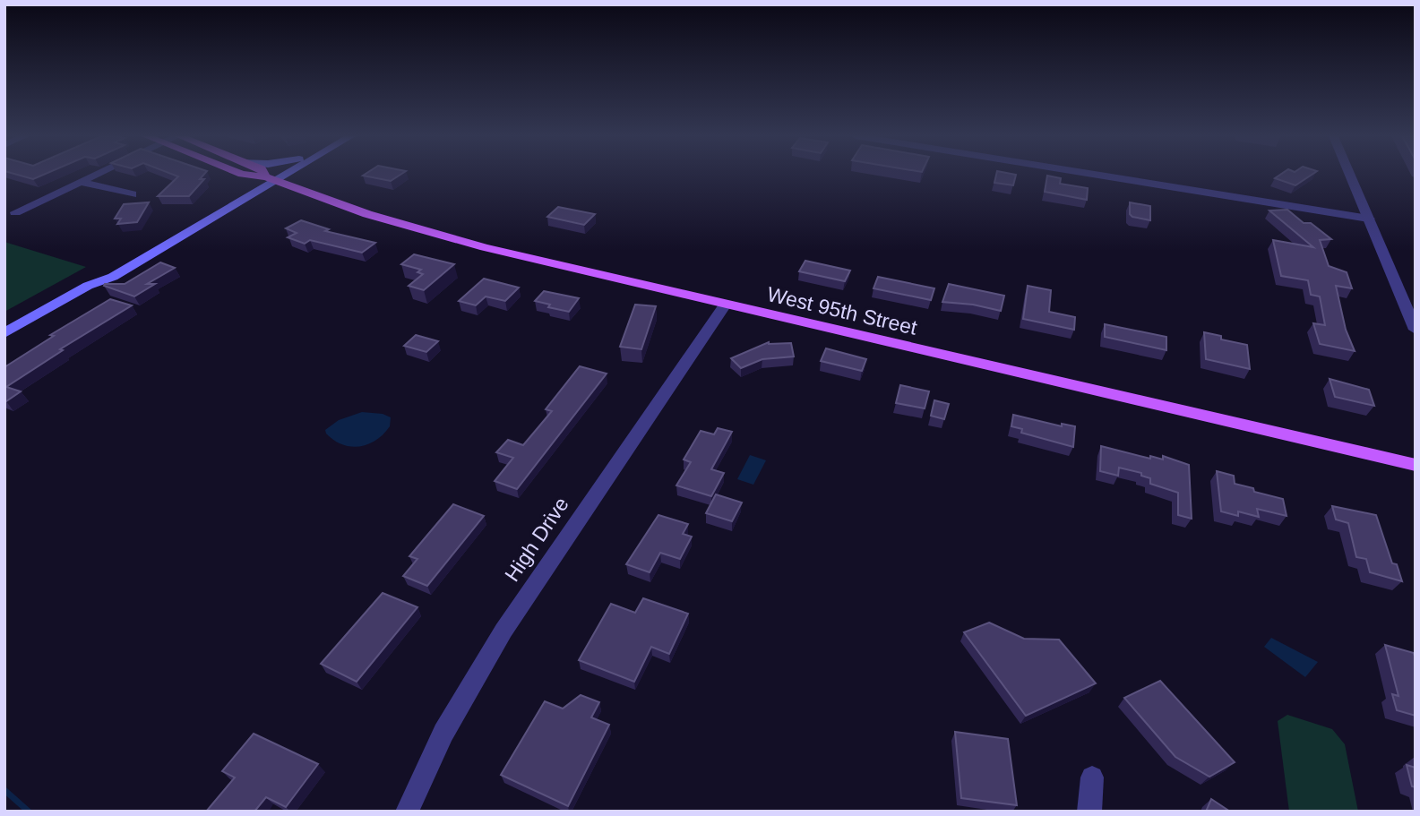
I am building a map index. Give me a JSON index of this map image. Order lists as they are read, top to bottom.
{
  "streets": {
    "main road": ["West 95th Street"],
    "street": ["High Drive"]
  },
  "crossings": [
    ["West 95th Street", "High Drive"]
  ]
}
